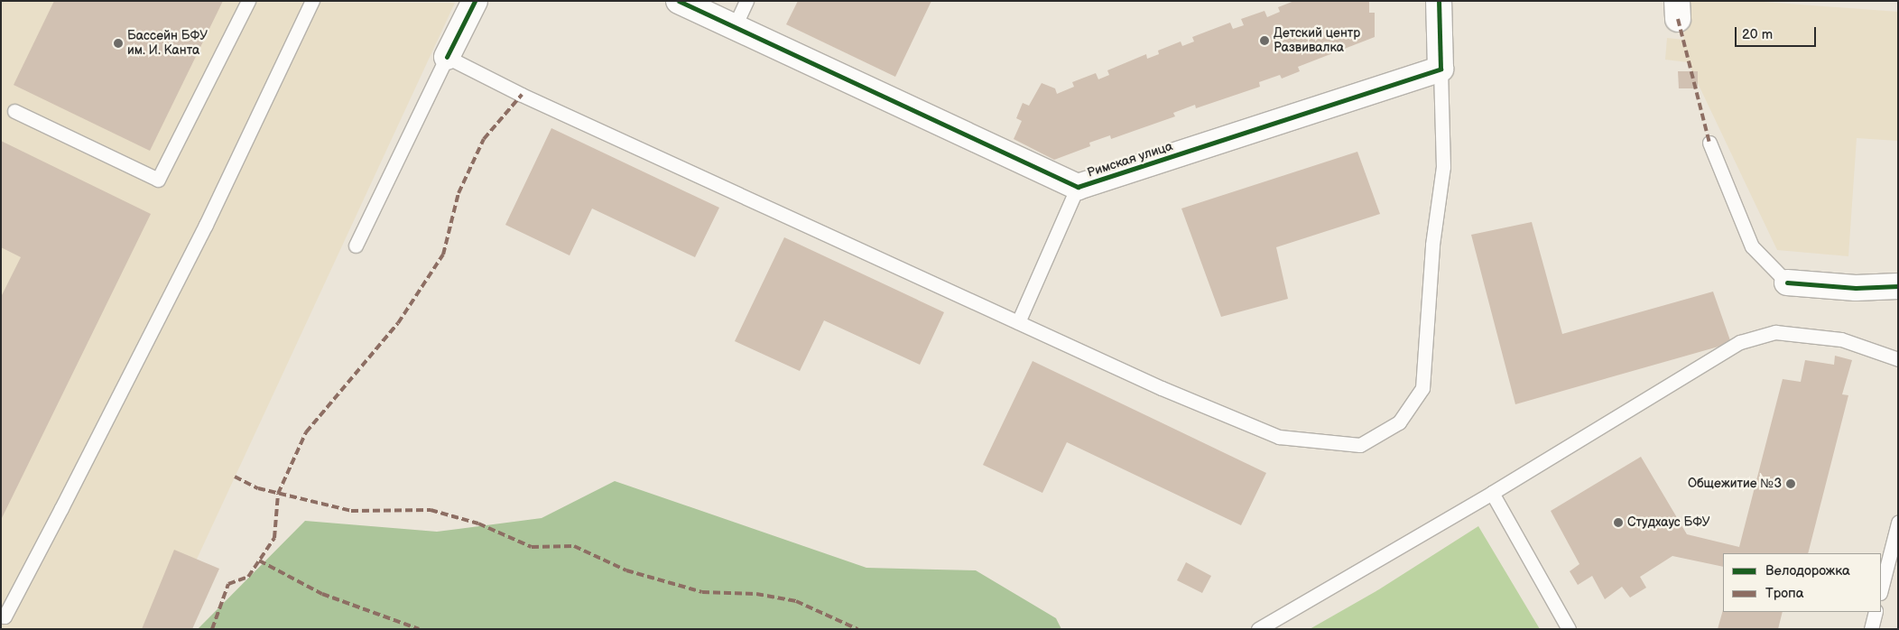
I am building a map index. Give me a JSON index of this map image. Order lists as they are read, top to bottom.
{
  "streets": {
    "street": ["Римская улица"]
  },
  "places": [
    "Детский центр Развивалка",
    "Басcейн БФУ им. И. Канта",
    "Общежитие №3",
    "Студхаус БФУ"
  ],
  "legend": ["Велодорожка", "Тропа"],
  "scale_bar": "20 m"
}
